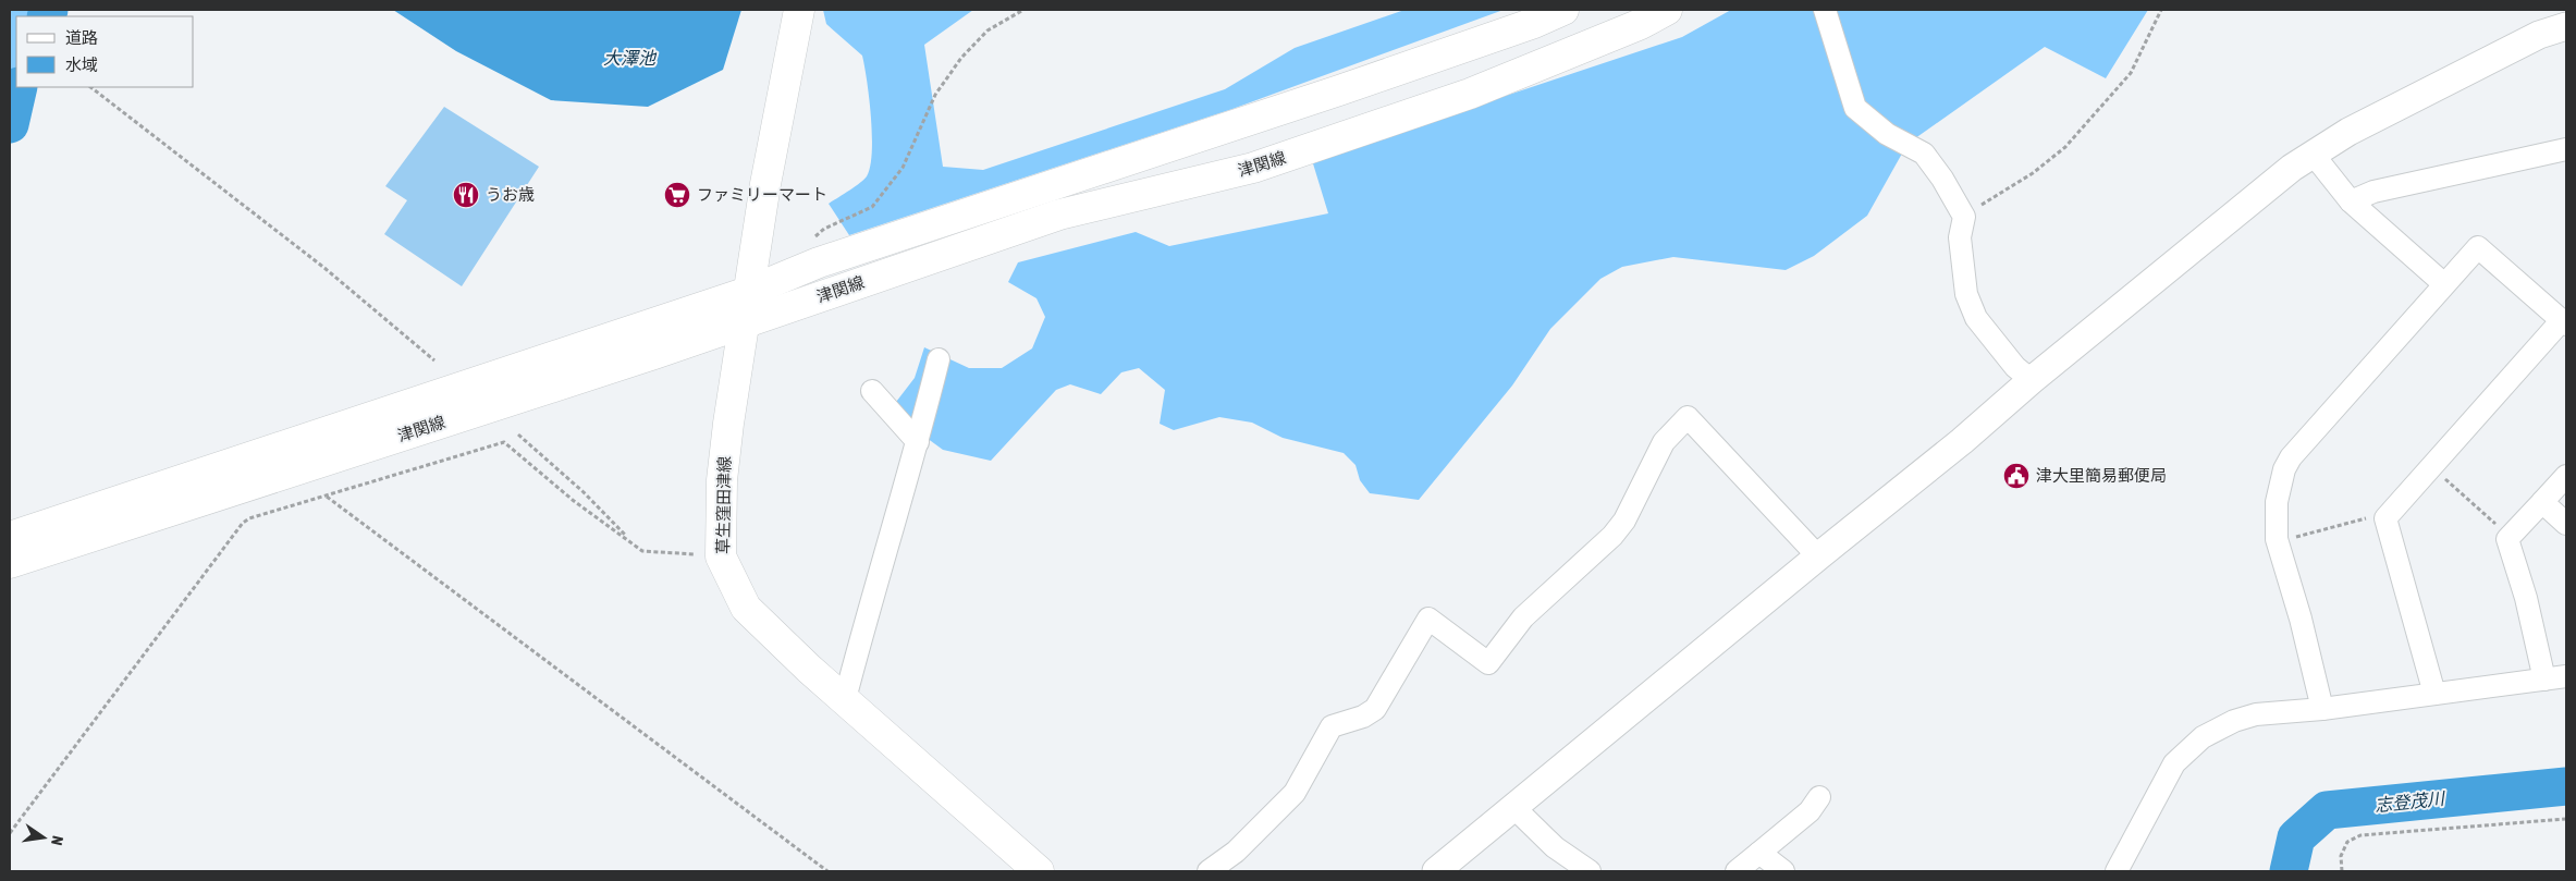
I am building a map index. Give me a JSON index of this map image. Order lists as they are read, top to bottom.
{
  "streets": {
    "main road": ["津関線", "草生窪田津線"]
  },
  "crossings": [
    ["津関線", "草生窪田津線"]
  ],
  "water": ["大澤池", "志登茂川"],
  "places": {
    "restaurant": ["うお歳"],
    "supermarket": ["ファミリーマート"],
    "public building": ["津大里簡易郵便局"]
  },
  "legend": ["道路", "水域"],
  "north": "right"
}
